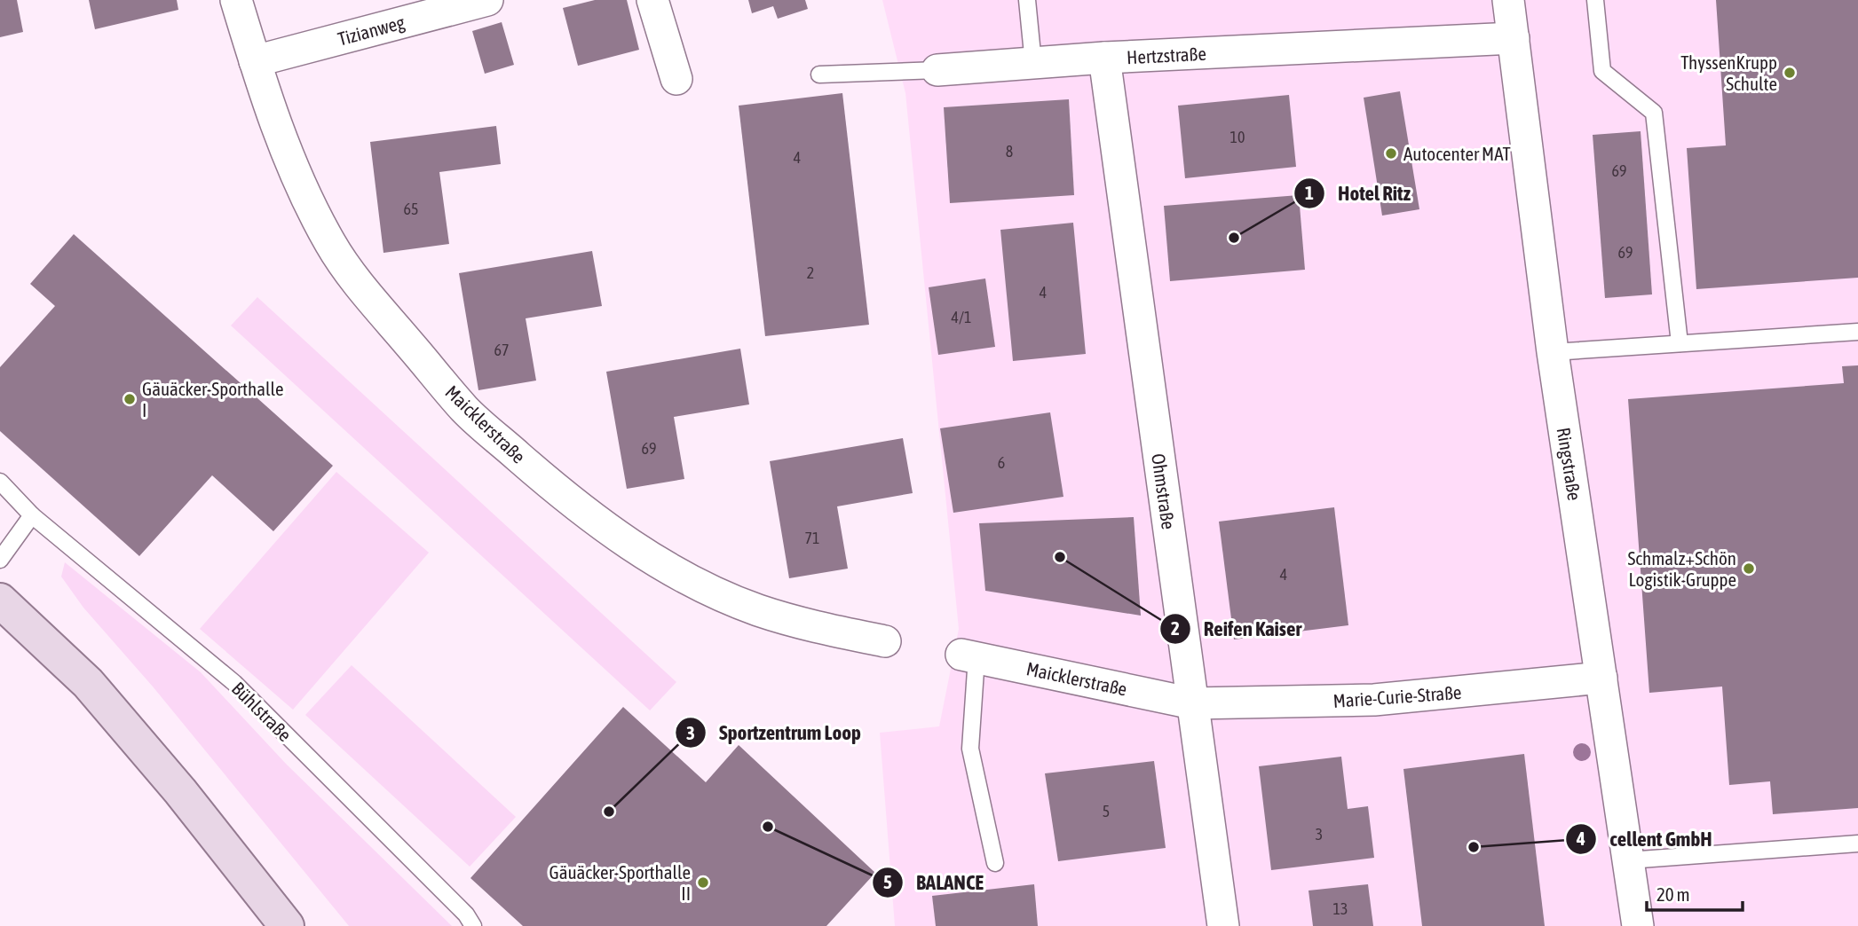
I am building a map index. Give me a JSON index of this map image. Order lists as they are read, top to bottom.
{
  "streets": {
    "street": [
      "Tizianweg",
      "Hertzstraße",
      "Maicklerstraße",
      "Ringstraße",
      "Ohmstraße",
      "Marie-Curie-Straße"
    ],
    "lane": ["Bühlstraße"]
  },
  "crossings": [
    ["Tizianweg", "Maicklerstraße"],
    ["Hertzstraße", "Ringstraße"],
    ["Hertzstraße", "Ohmstraße"],
    ["Maicklerstraße", "Ohmstraße"],
    ["Maicklerstraße", "Marie-Curie-Straße"],
    ["Ringstraße", "Marie-Curie-Straße"],
    ["Ohmstraße", "Marie-Curie-Straße"]
  ],
  "places": [
    "ThyssenKrupp Schulte",
    "Autocenter MAT",
    "Hotel Ritz",
    "Gäuäcker-Sporthalle I",
    "Reifen Kaiser",
    "Schmalz+Schön Logistik-Gruppe",
    "Sportzentrum Loop",
    "BALANCE",
    "cellent GmbH",
    "Gäuäcker-Sporthalle II"
  ],
  "house_numbers": [
    "10",
    "8",
    "4",
    "69",
    "65",
    "69",
    "2",
    "4",
    "4/1",
    "67",
    "69",
    "6",
    "71",
    "4",
    "5",
    "3",
    "13"
  ],
  "scale_bar": "20 m"
}
